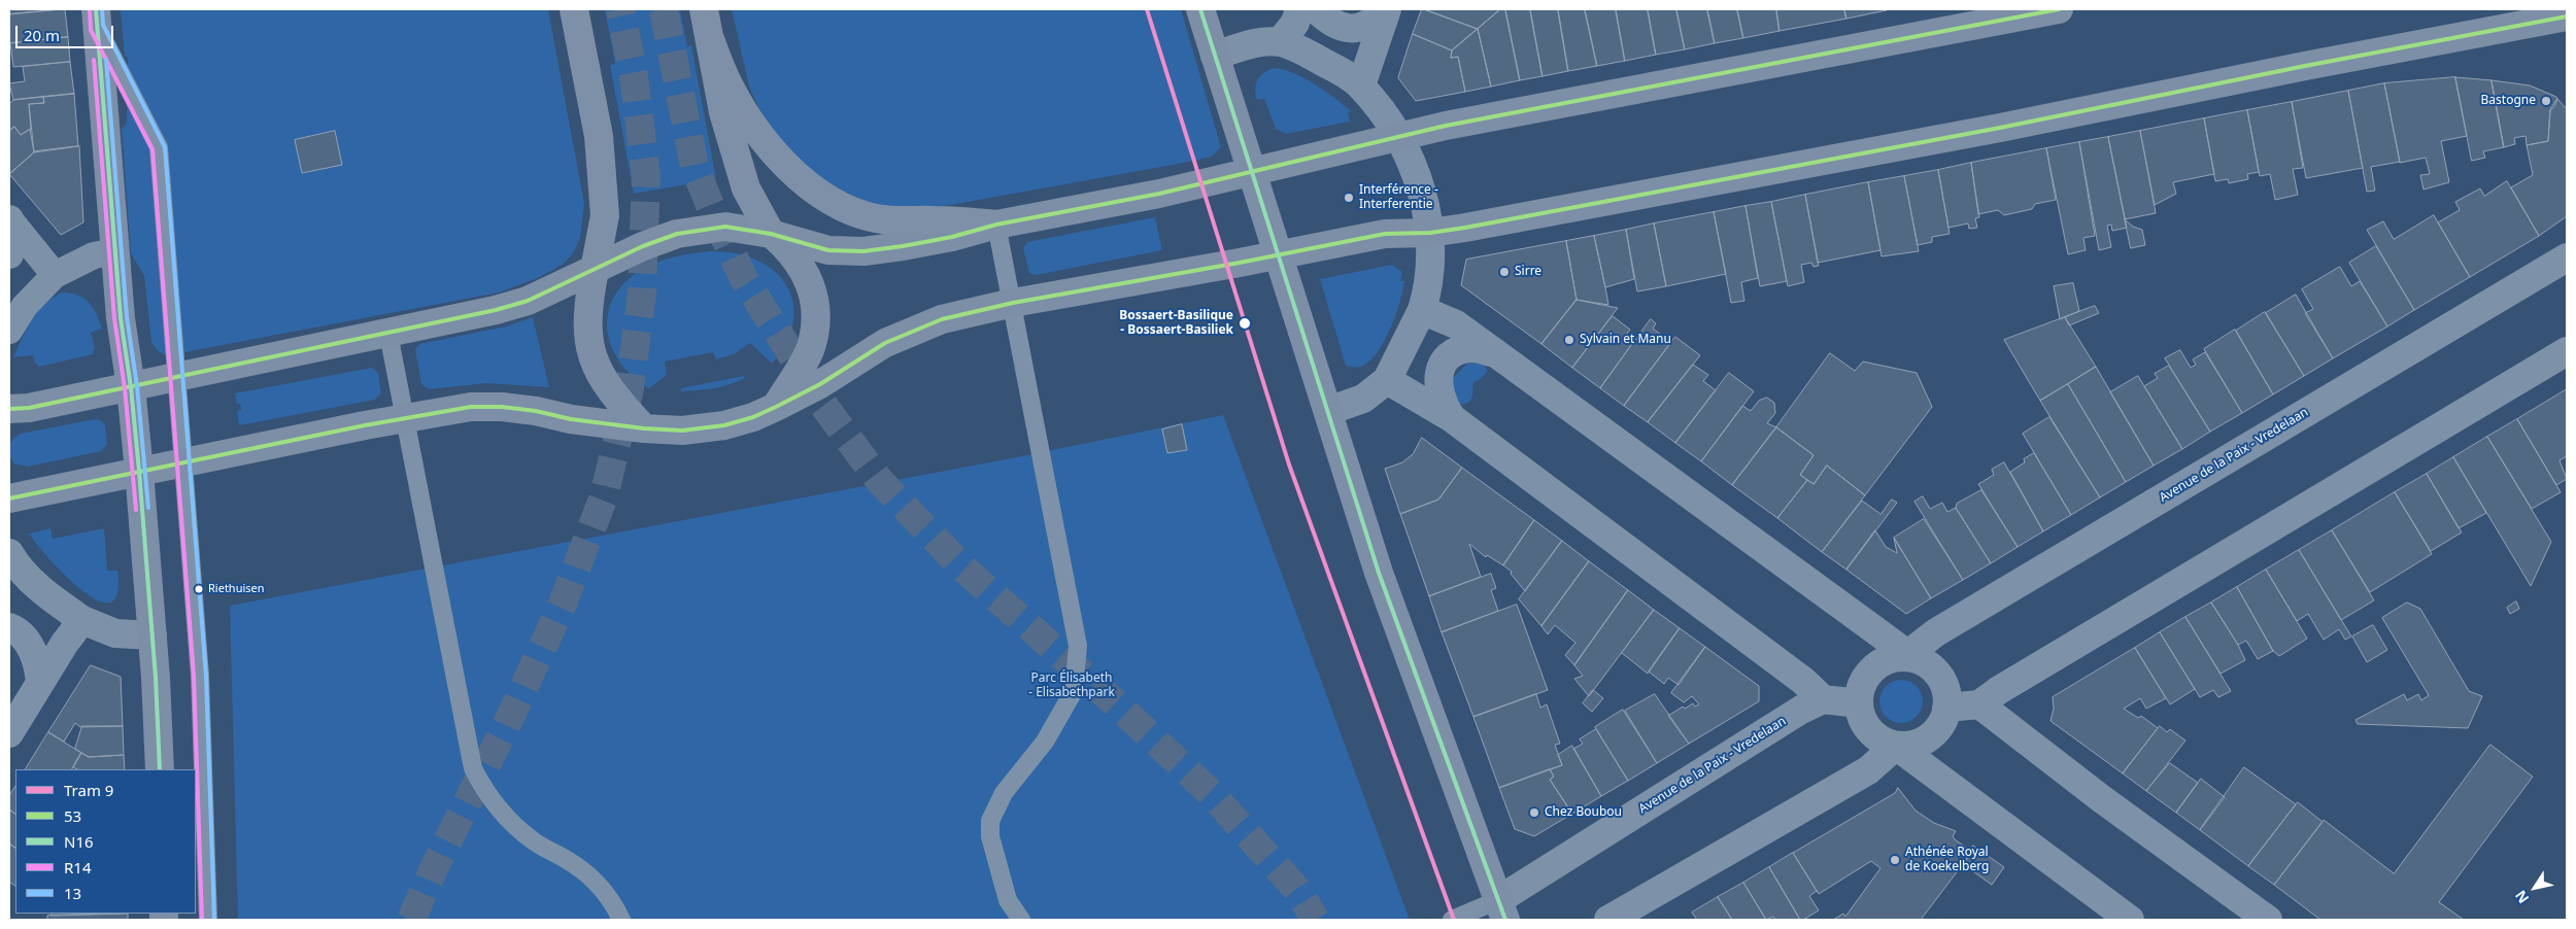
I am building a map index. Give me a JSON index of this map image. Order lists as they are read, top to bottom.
{
  "streets": {
    "street": ["Avenue de la Paix - Vredelaan"]
  },
  "parks": ["Parc Élisabeth - Elisabethpark"],
  "places": [
    "Bastogne",
    "Interférence - Interferentie",
    "Sirre",
    "Bossaert-Basilique - Bossaert-Basiliek",
    "Sylvain et Manu",
    "Riethuisen",
    "Chez Boubou",
    "Athénée Royal de Koekelberg"
  ],
  "lines": [
    "tram line 9",
    "transit line 53",
    "transit line N16",
    "transit line R14",
    "transit line 13"
  ],
  "legend": [
    "Tram 9",
    "53",
    "N16",
    "R14",
    "13"
  ],
  "scale_bar": "20 m",
  "north": "bottom left"
}
